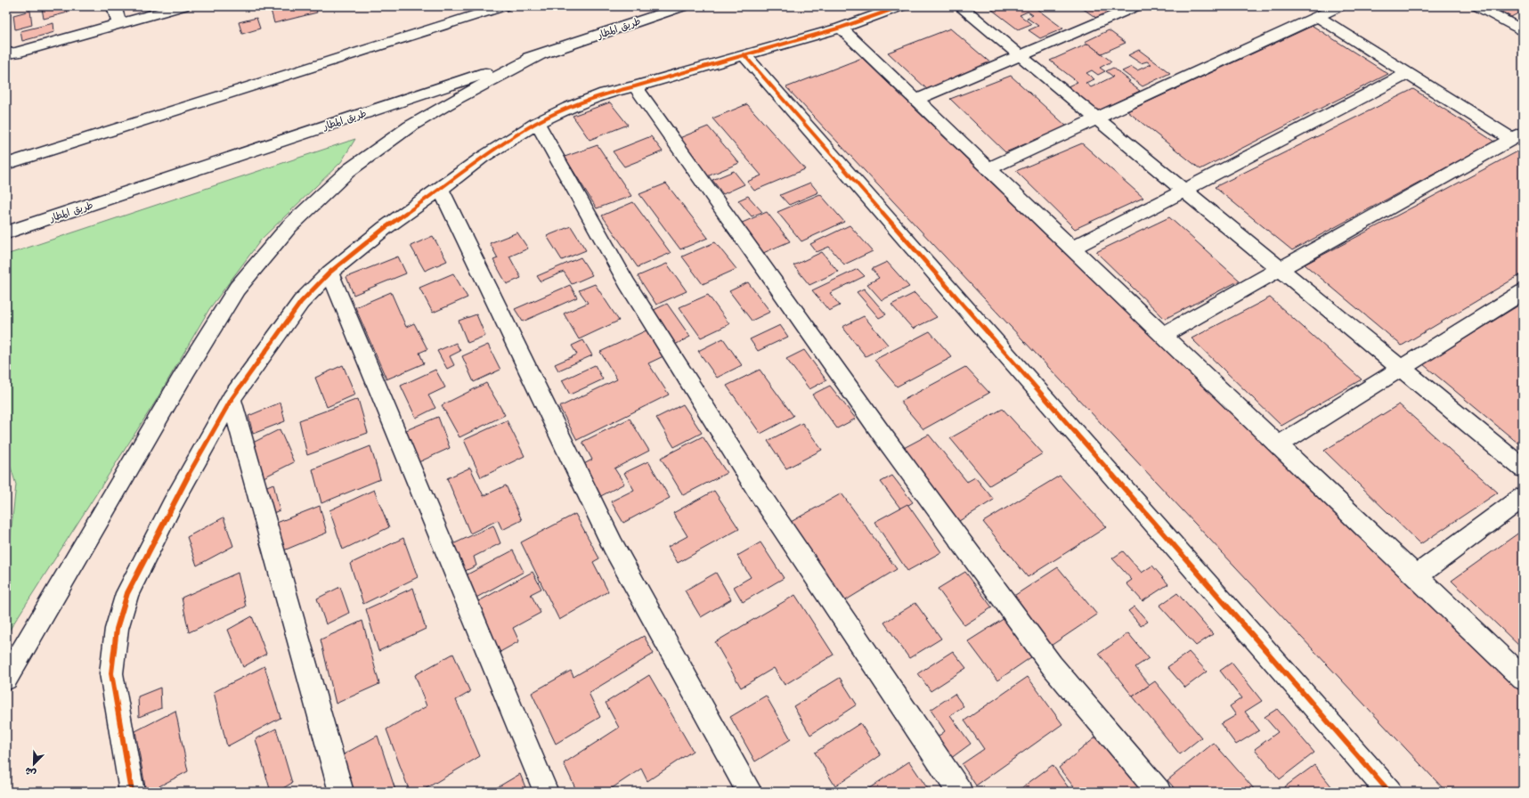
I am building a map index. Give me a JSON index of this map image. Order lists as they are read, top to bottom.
{
  "streets": {
    "main road": ["طريق المطار"]
  },
  "north": "bottom left"
}
